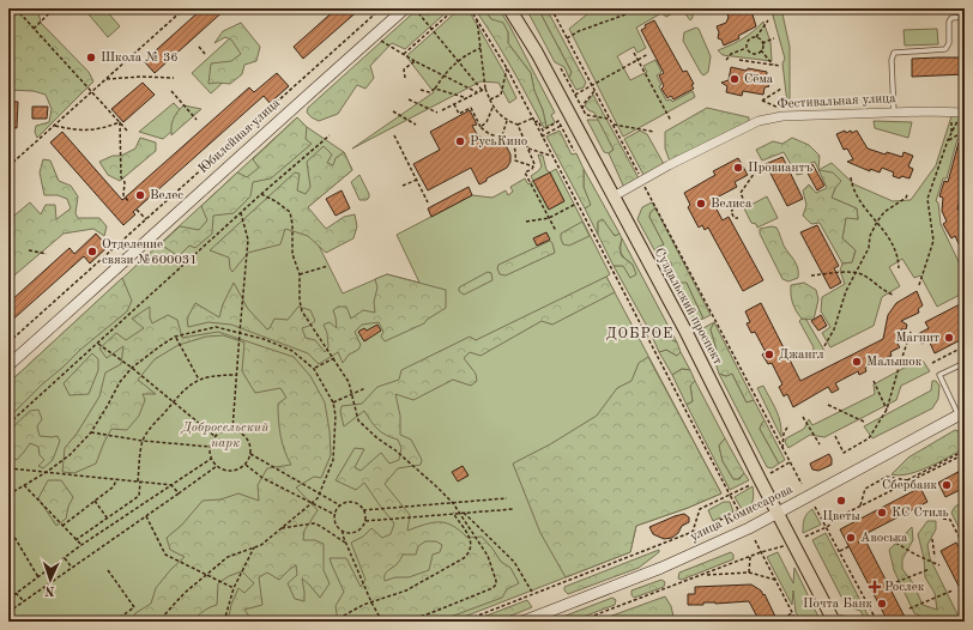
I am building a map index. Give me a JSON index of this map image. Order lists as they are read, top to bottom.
{
  "streets": {
    "main road": ["Суздальский проспект"],
    "street": ["Фестивальная улица", "Юбилейная улица", "улица Комиссарова"]
  },
  "crossings": [
    ["Фестивальная улица", "Суздальский проспект"],
    ["Суздальский проспект", "улица Комиссарова"]
  ],
  "districts": ["ДОБРОЕ"],
  "parks": ["Добросельский парк"],
  "places": {
    "other": [
      "Школа № 36",
      "Сёма",
      "РусьКино",
      "Провиантъ",
      "Велес",
      "Велиса",
      "Отделение связи №600031",
      "Магнит",
      "Джангл",
      "Малышок",
      "Сбербанк",
      "Цветы",
      "КС Стиль",
      "Авоська",
      "Почта Банк"
    ],
    "health": ["Рослек"]
  },
  "north": "bottom"
}
